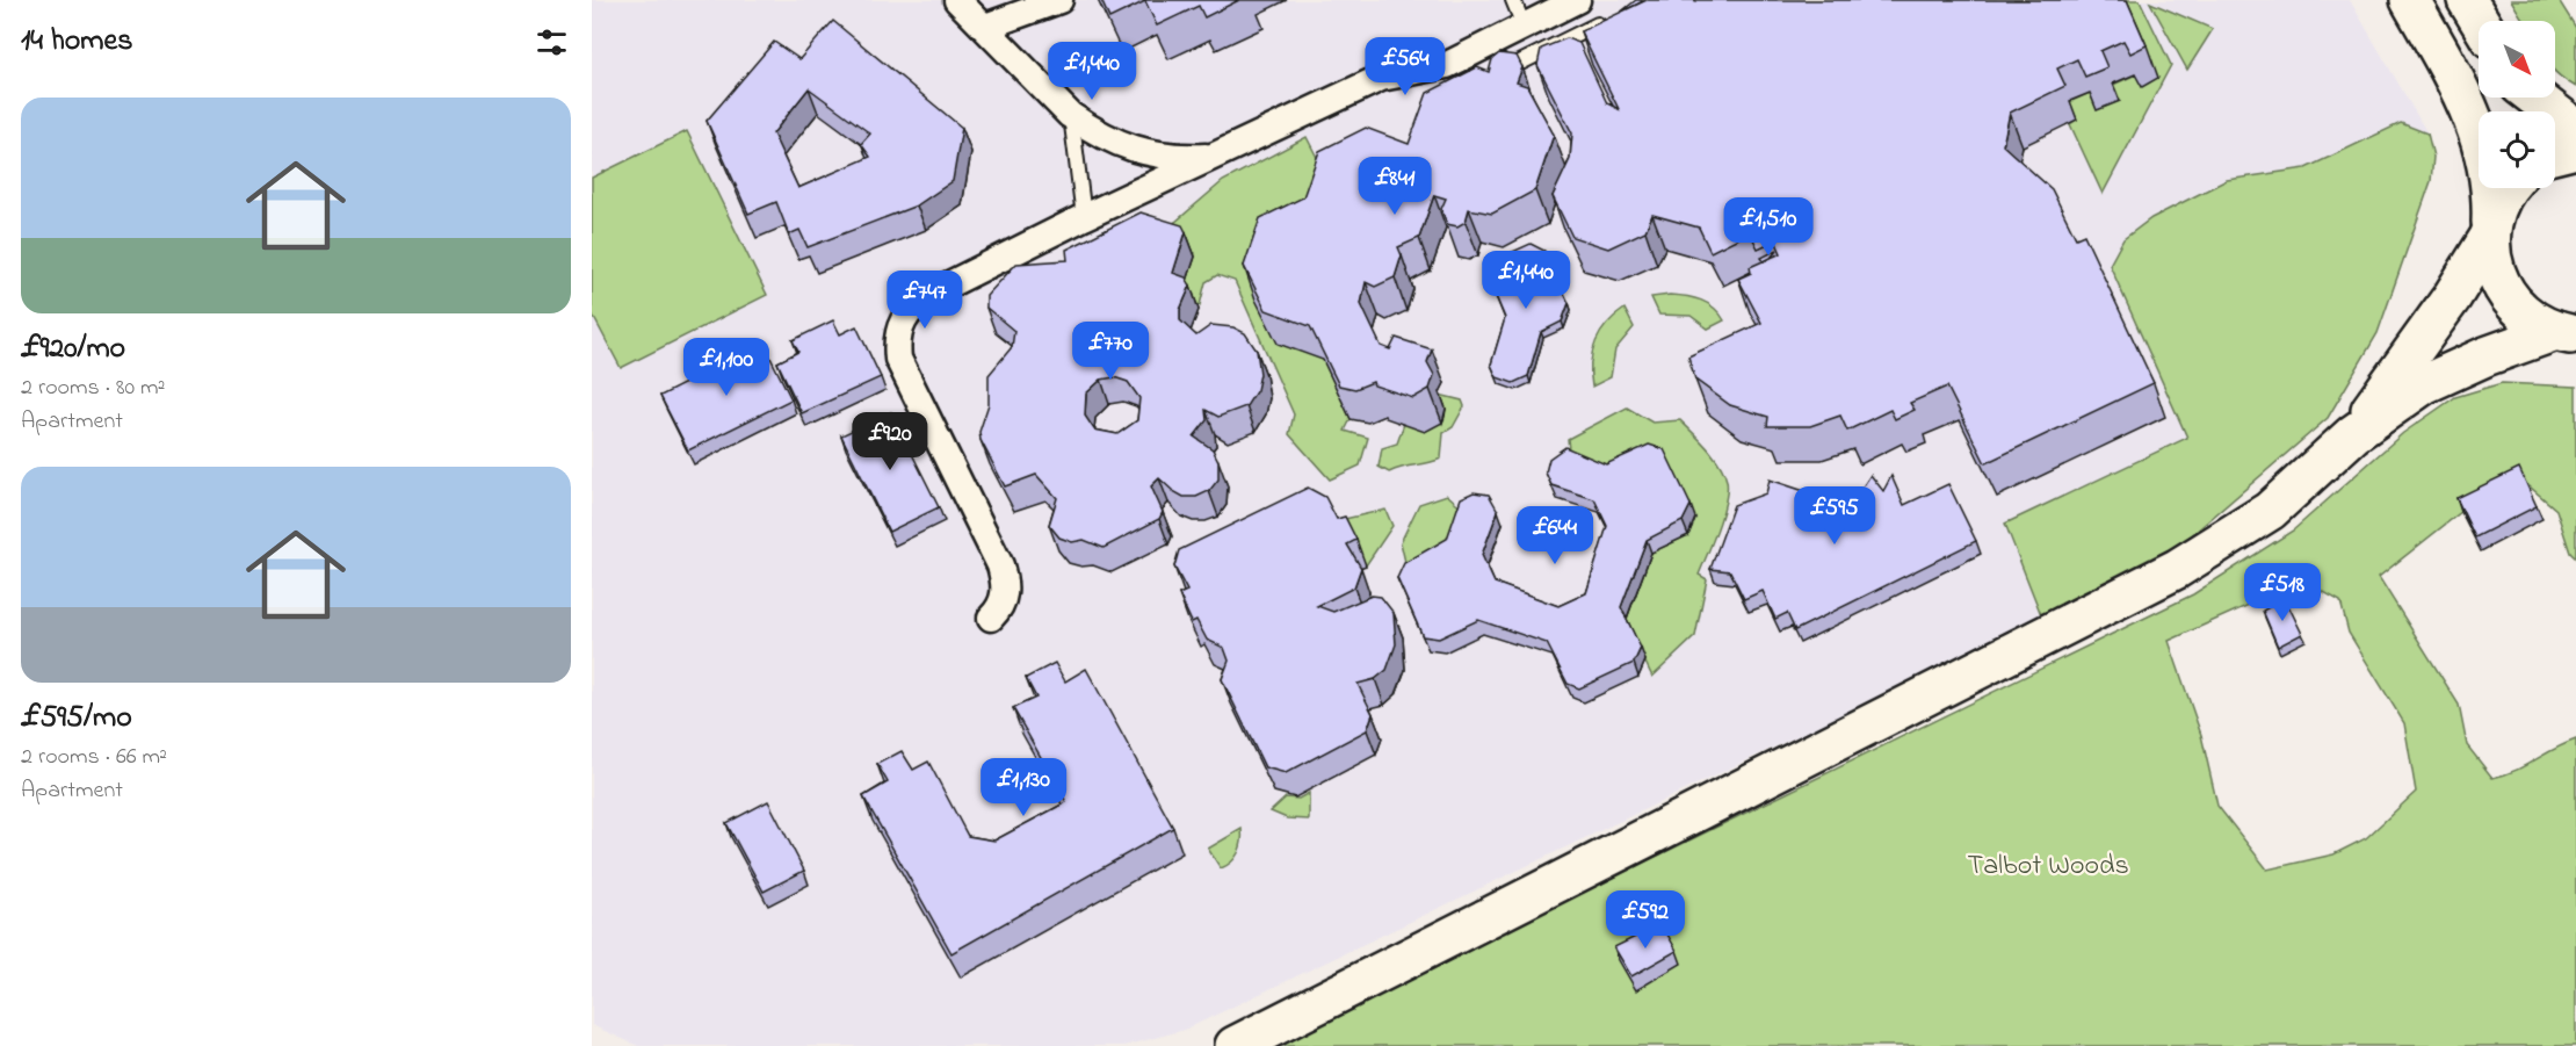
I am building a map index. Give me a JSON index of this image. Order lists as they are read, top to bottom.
{
  "parks": ["Talbot Woods"],
  "north": "bottom right",
  "page": {
    "heading": "14 homes",
    "price": [
      "£564",
      "£1,440",
      "£841",
      "£1,510",
      "£1,440",
      "£747",
      "£770",
      "£1,100",
      "£920",
      "£595",
      "£644",
      "£518",
      "£1,130",
      "£592"
    ],
    "list": [
      {
        "name": "£920/mo",
        "note": "2 rooms · 80 m² · Apartment"
      },
      {
        "name": "£595/mo",
        "note": "2 rooms · 66 m² · Apartment"
      }
    ]
  }
}
